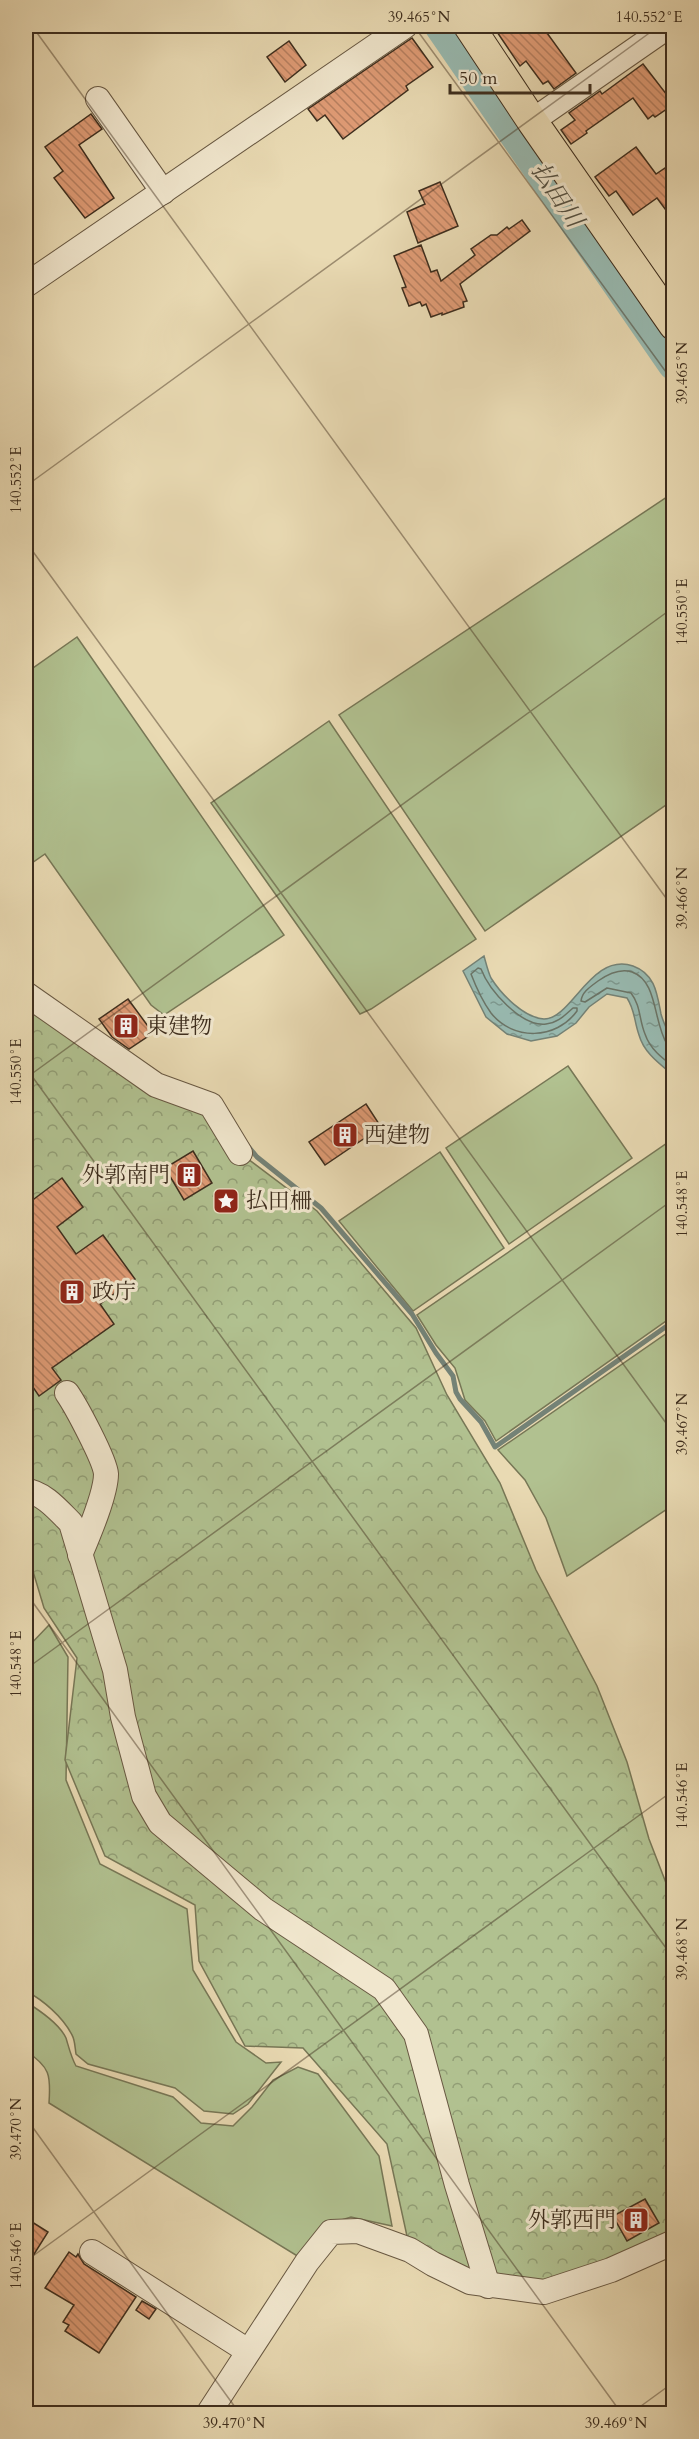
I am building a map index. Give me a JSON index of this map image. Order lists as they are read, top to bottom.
{
  "water": ["払田川"],
  "places": {
    "building": [
      "東建物",
      "西建物",
      "外郭南門",
      "政庁",
      "外郭西門"
    ],
    "place": ["払田柵"]
  },
  "scale_bar": "50 m",
  "coordinates": [
    "39.465°N",
    "140.552°E",
    "140.550°E",
    "39.466°N",
    "140.548°E",
    "39.467°N",
    "140.546°E",
    "39.468°N",
    "39.470°N",
    "39.469°N"
  ]
}
